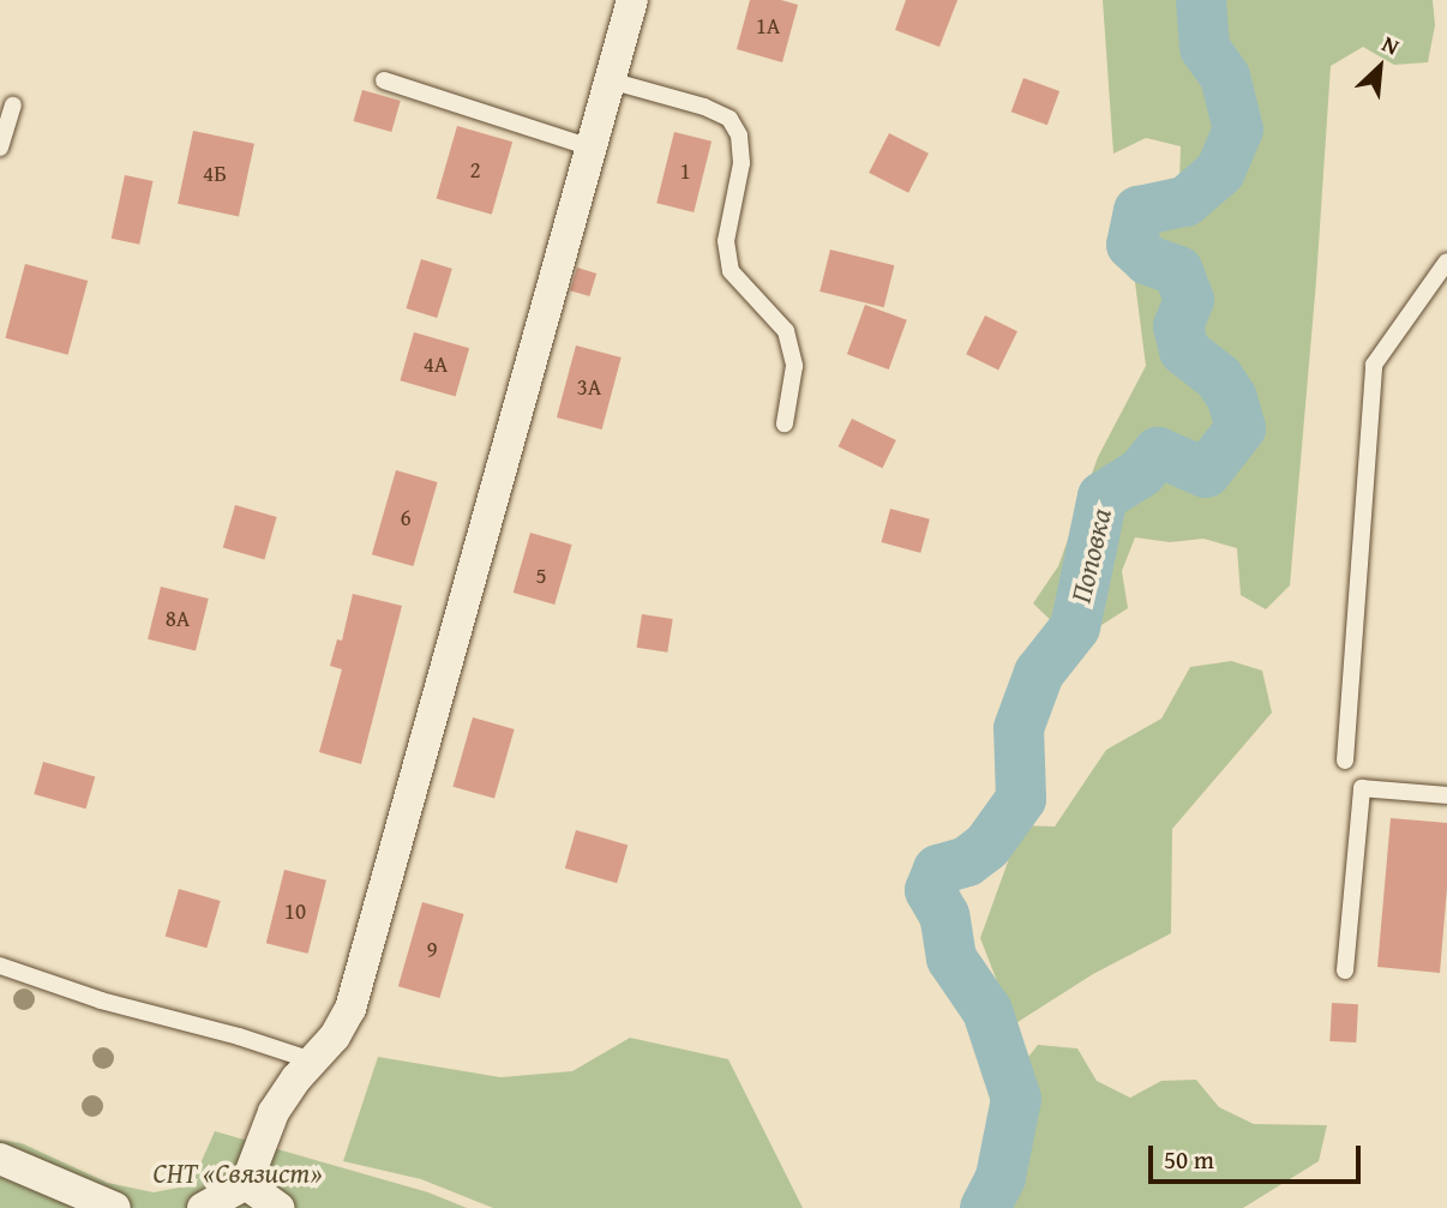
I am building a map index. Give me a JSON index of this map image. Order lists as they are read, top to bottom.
{
  "water": ["Поповка"],
  "parks": ["СНТ «Связист»"],
  "house_numbers": [
    "1А",
    "2",
    "1",
    "4Б",
    "4А",
    "3А",
    "6",
    "5",
    "8А",
    "10",
    "9"
  ],
  "scale_bar": "50 m",
  "north": "top right"
}
